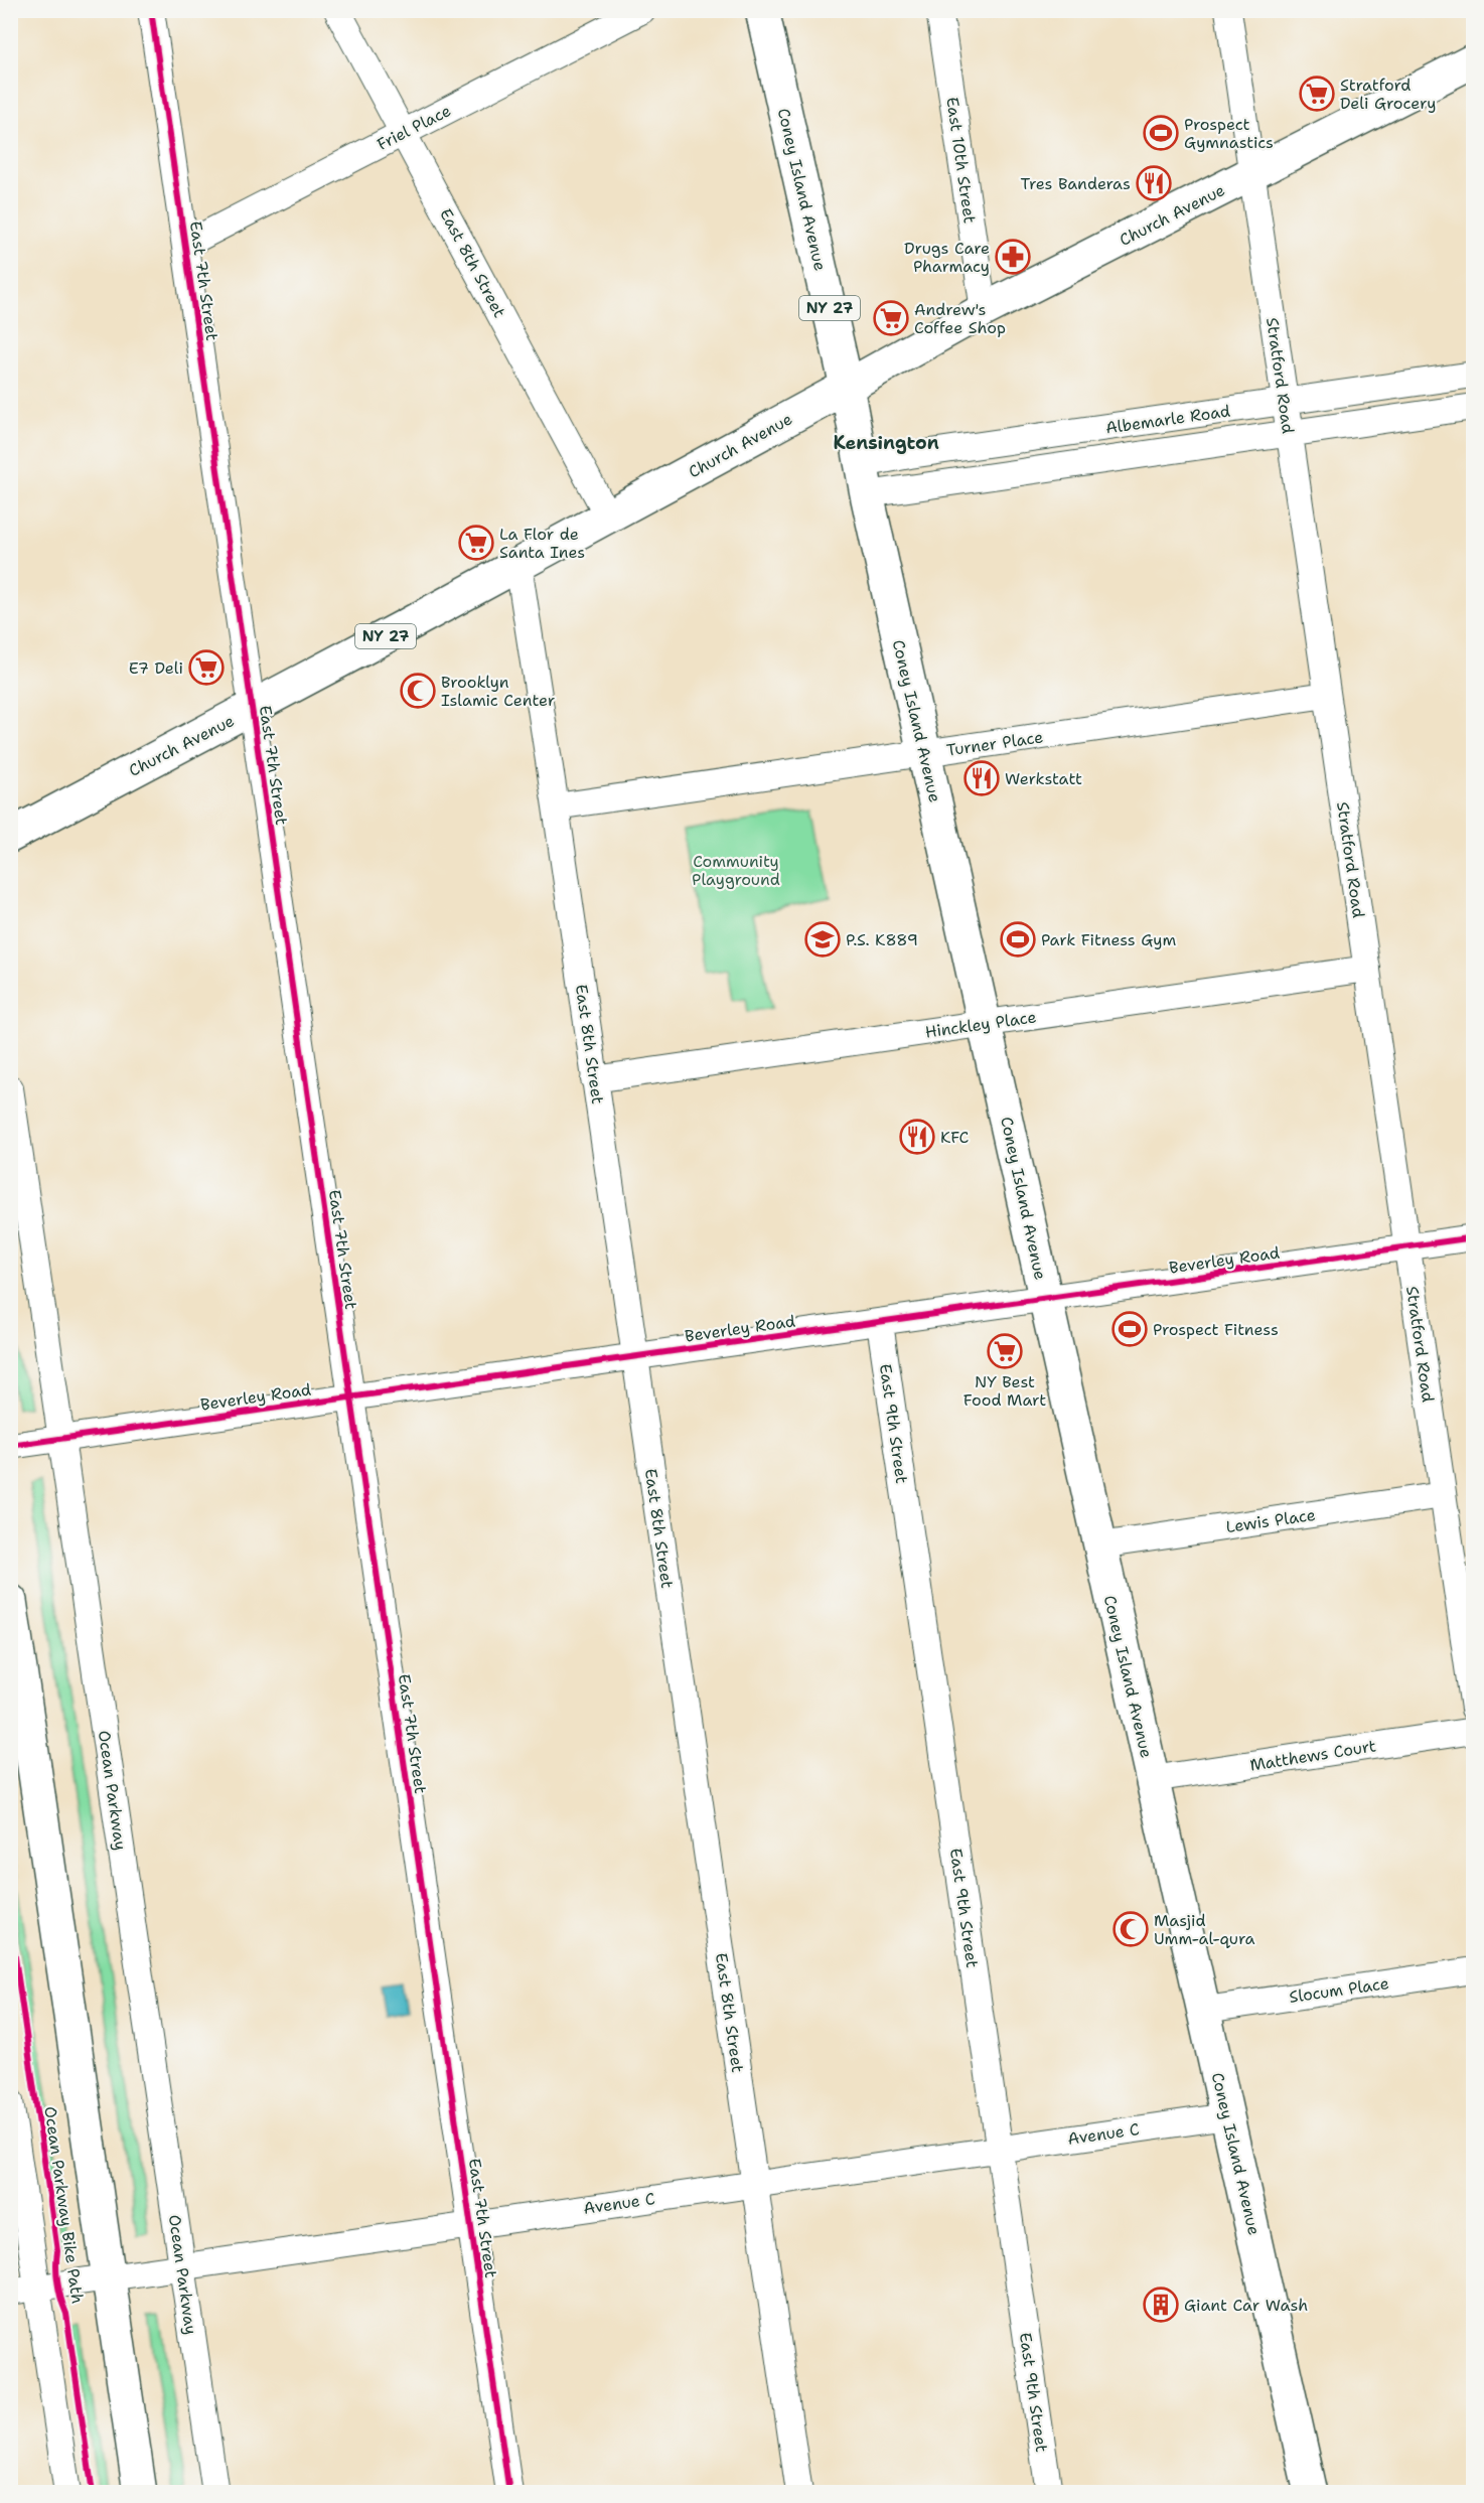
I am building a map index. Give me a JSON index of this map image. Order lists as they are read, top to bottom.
{
  "streets": {
    "main road": ["Coney Island Avenue", "Church Avenue", "NY 27"],
    "street": [
      "Friel Place",
      "East 10th Street",
      "East 8th Street",
      "East 7th Street",
      "Stratford Road",
      "Albemarle Road",
      "Turner Place",
      "Hinckley Place",
      "Beverley Road",
      "East 9th Street",
      "Lewis Place",
      "Matthews Court",
      "Ocean Parkway",
      "Slocum Place",
      "Avenue C"
    ],
    "cycle path": ["Ocean Parkway Bike Path"]
  },
  "crossings": [
    ["Friel Place", "East 8th Street"],
    ["Friel Place", "East 7th Street"],
    ["East 10th Street", "Church Avenue"],
    ["Coney Island Avenue", "Church Avenue"],
    ["Coney Island Avenue", "Albemarle Road"],
    ["Coney Island Avenue", "Turner Place"],
    ["Coney Island Avenue", "Hinckley Place"],
    ["Coney Island Avenue", "Beverley Road"],
    ["Coney Island Avenue", "Lewis Place"],
    ["Coney Island Avenue", "Matthews Court"],
    ["Coney Island Avenue", "Slocum Place"],
    ["Coney Island Avenue", "Avenue C"],
    ["Church Avenue", "East 8th Street"],
    ["Church Avenue", "East 7th Street"],
    ["Church Avenue", "Stratford Road"],
    ["East 8th Street", "Turner Place"],
    ["East 8th Street", "Hinckley Place"],
    ["East 8th Street", "Beverley Road"],
    ["East 8th Street", "Avenue C"],
    ["East 7th Street", "Beverley Road"],
    ["East 7th Street", "Avenue C"],
    ["Stratford Road", "Albemarle Road"],
    ["Stratford Road", "Turner Place"],
    ["Stratford Road", "Hinckley Place"],
    ["Stratford Road", "Beverley Road"],
    ["Stratford Road", "Lewis Place"],
    ["Beverley Road", "East 9th Street"],
    ["Beverley Road", "Ocean Parkway"],
    ["East 9th Street", "Avenue C"],
    ["Ocean Parkway", "Avenue C"]
  ],
  "districts": ["Kensington"],
  "parks": ["Community Playground"],
  "places": {
    "supermarket": [
      "Stratford Deli Grocery",
      "Andrew's Coffee Shop",
      "La Flor de Santa Ines",
      "E7 Deli",
      "NY Best Food Mart"
    ],
    "sports": ["Prospect Gymnastics", "Park Fitness Gym", "Prospect Fitness"],
    "restaurant": ["Tres Banderas", "Werkstatt", "KFC"],
    "pharmacy": ["Drugs Care Pharmacy"],
    "mosque": ["Brooklyn Islamic Center", "Masjid Umm-al-qura"],
    "school or university": ["P.S. K889"],
    "building": ["Giant Car Wash"]
  }
}
